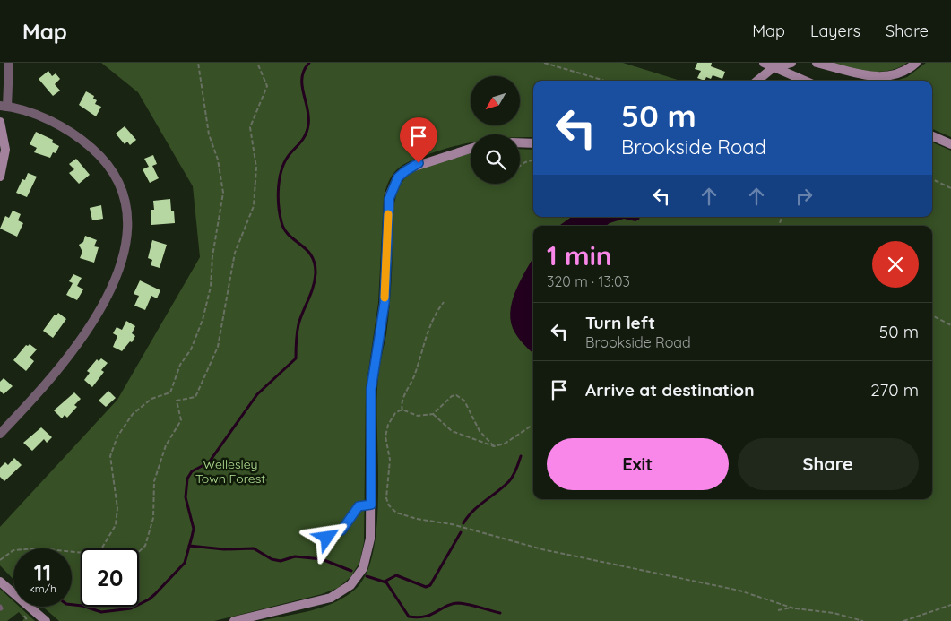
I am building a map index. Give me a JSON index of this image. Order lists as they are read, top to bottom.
{
  "parks": ["Wellesley Town Forest"],
  "north": "bottom left",
  "page": {
    "header": "Map",
    "nav": ["Map", "Layers", "Share"],
    "turn": ["50 m", "Brookside Road"],
    "heading": ["1 min", "320 m · 13:03"],
    "list": [
      {
        "name": "Turn left",
        "note": "Brookside Road",
        "value": "50 m"
      },
      {
        "name": "Arrive at destination",
        "value": "270 m"
      }
    ],
    "buttons": ["Exit", "Share"],
    "speed": "11 km/h",
    "limit": "20"
  }
}
